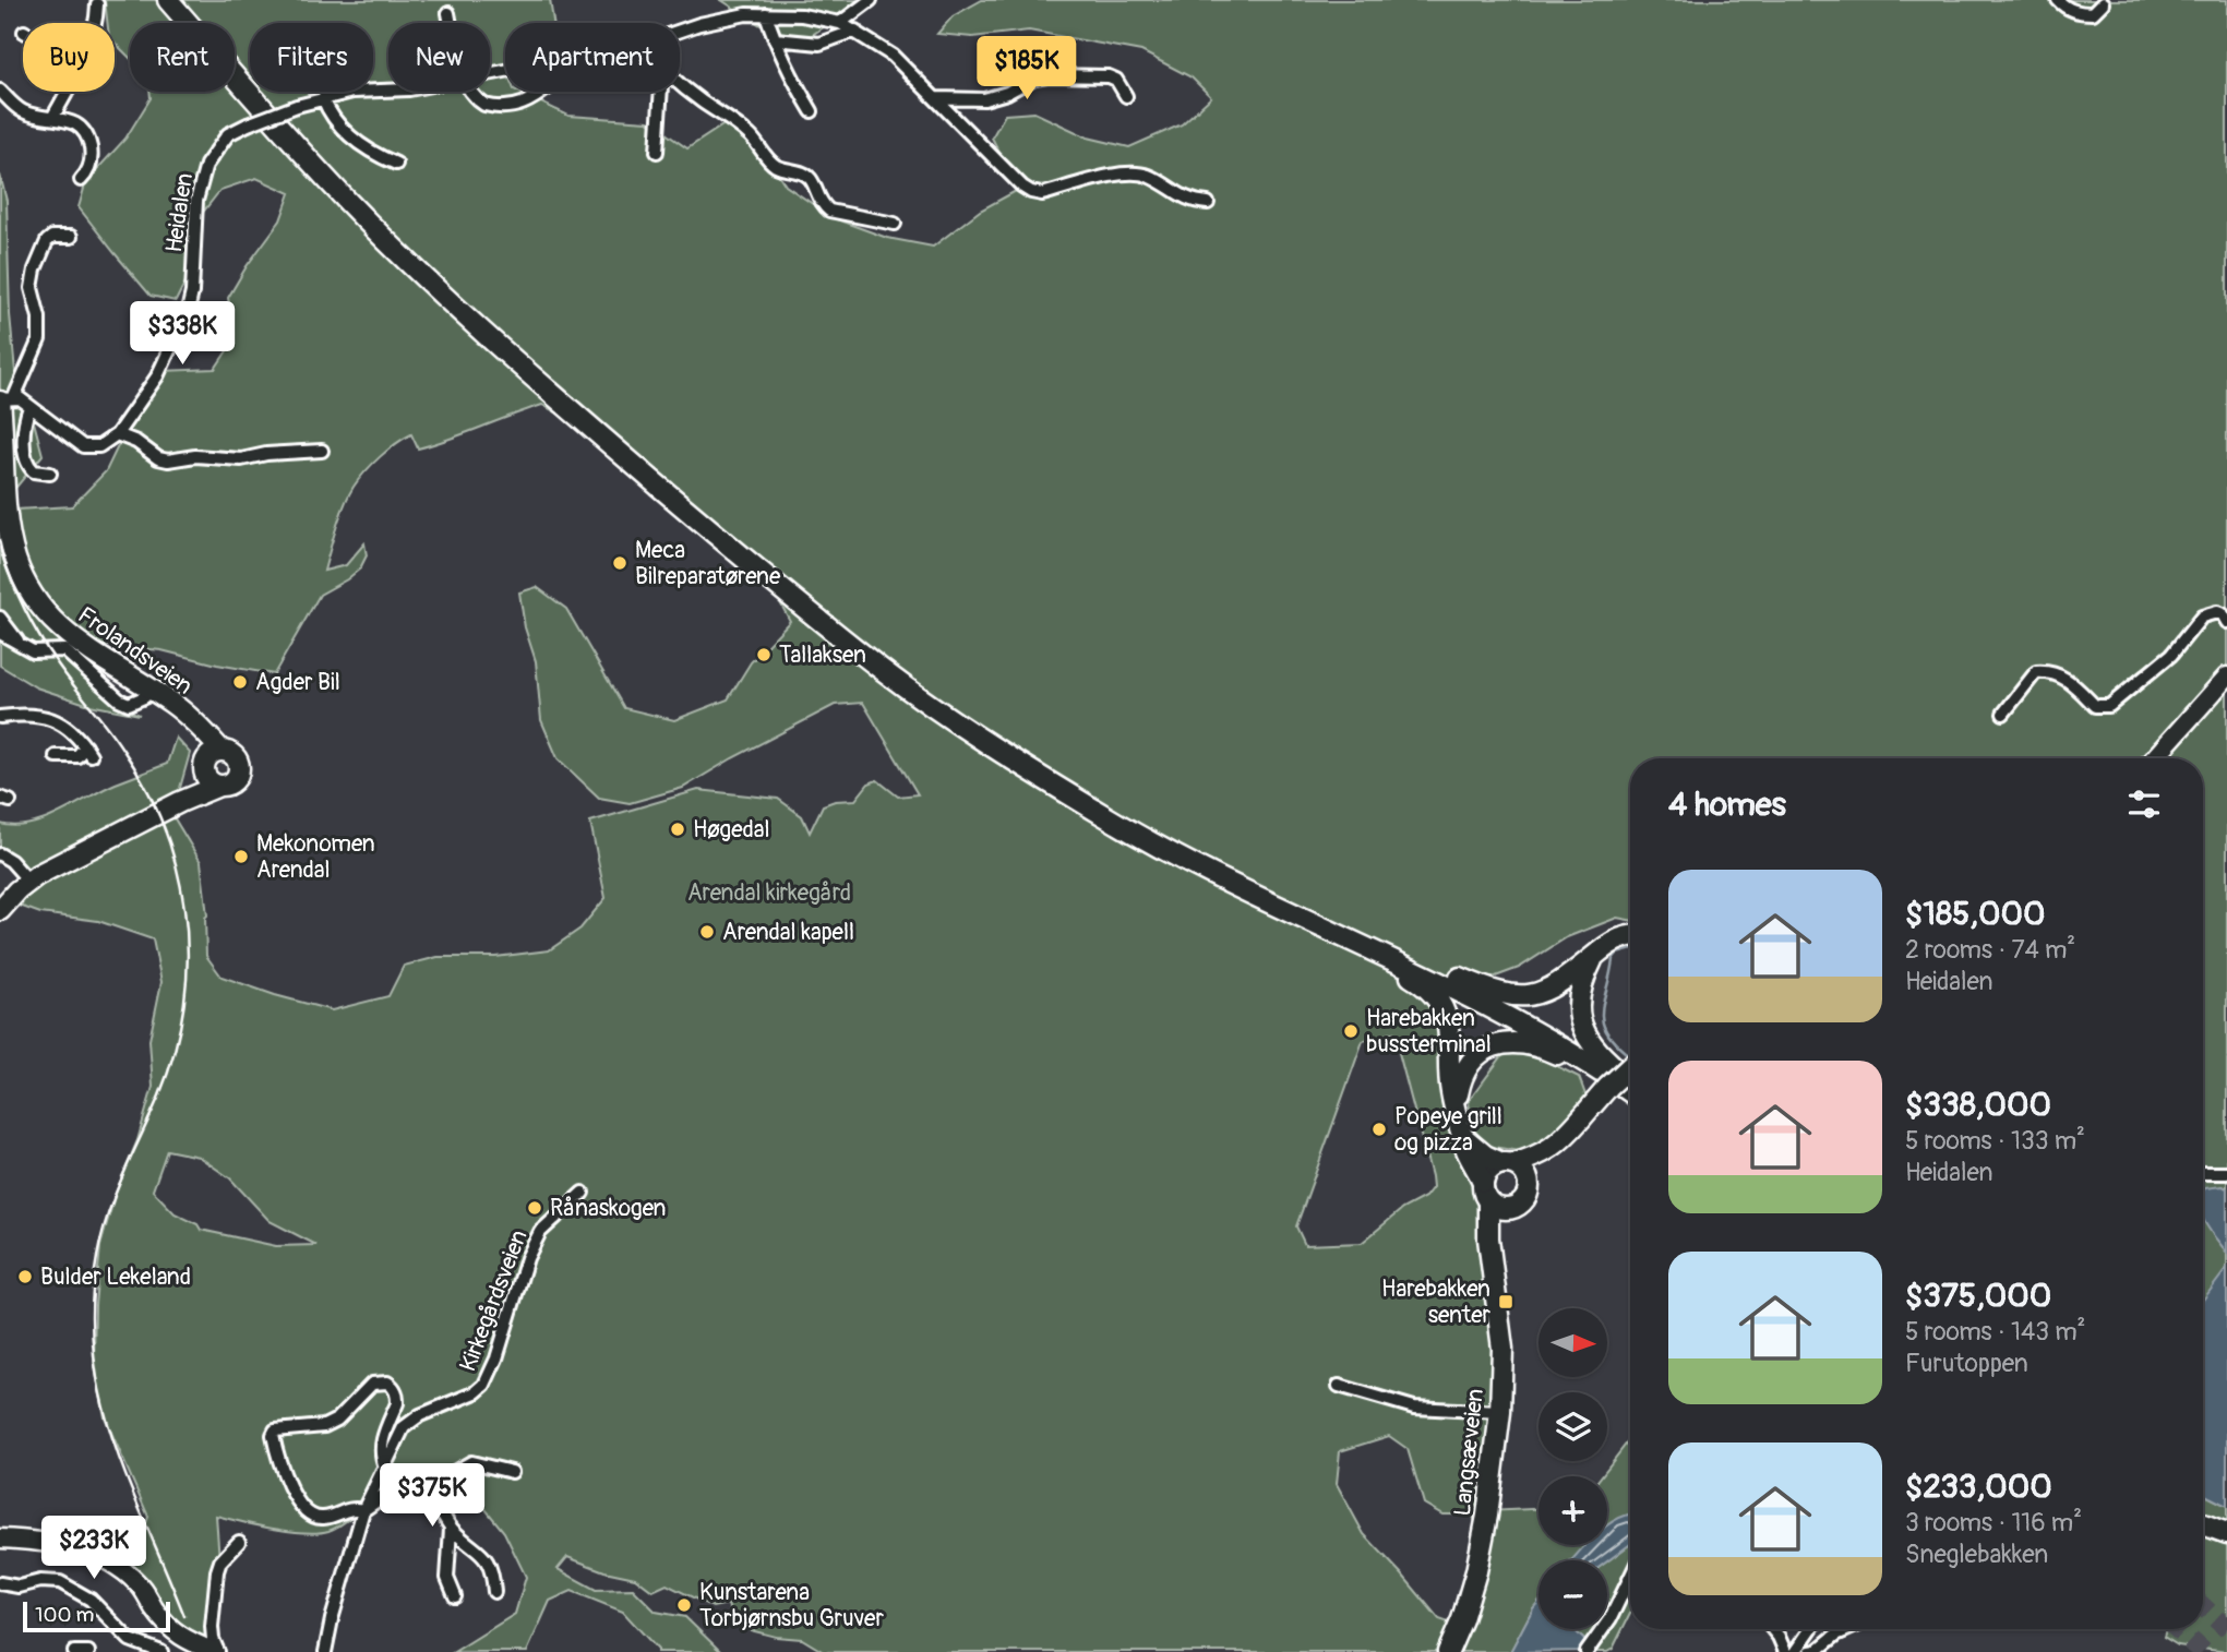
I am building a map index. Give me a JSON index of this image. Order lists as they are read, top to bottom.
{
  "streets": {
    "main road": ["Frolandsveien", "Langsæveien"],
    "street": ["Heidalen", "Kirkegårdsveien"]
  },
  "parks": ["Arendal kirkegård"],
  "places": {
    "other": [
      "Meca Bilreparatørene",
      "Tallaksen",
      "Agder Bil",
      "Høgedal",
      "Mekonomen Arendal",
      "Arendal kapell",
      "Harebakken bussterminal",
      "Popeye grill og pizza",
      "Rånaskogen",
      "Bulder Lekeland",
      "Kunstarena Torbjørnsbu Gruver"
    ],
    "transit": ["Harebakken senter"]
  },
  "scale_bar": "100 m",
  "north": "right",
  "page": {
    "chip": [
      "Buy",
      "Rent",
      "Filters",
      "New",
      "Apartment"
    ],
    "price": [
      "$185K",
      "$338K",
      "$375K",
      "$233K"
    ],
    "heading": "4 homes",
    "list": [
      {
        "name": "$185,000",
        "note": "2 rooms · 74 m² · Heidalen"
      },
      {
        "name": "$338,000",
        "note": "5 rooms · 133 m² · Heidalen"
      },
      {
        "name": "$375,000",
        "note": "5 rooms · 143 m² · Furutoppen"
      },
      {
        "name": "$233,000",
        "note": "3 rooms · 116 m² · Sneglebakken"
      }
    ],
    "map_buttons": ["+", "−"],
    "scale": "100 m"
  }
}
